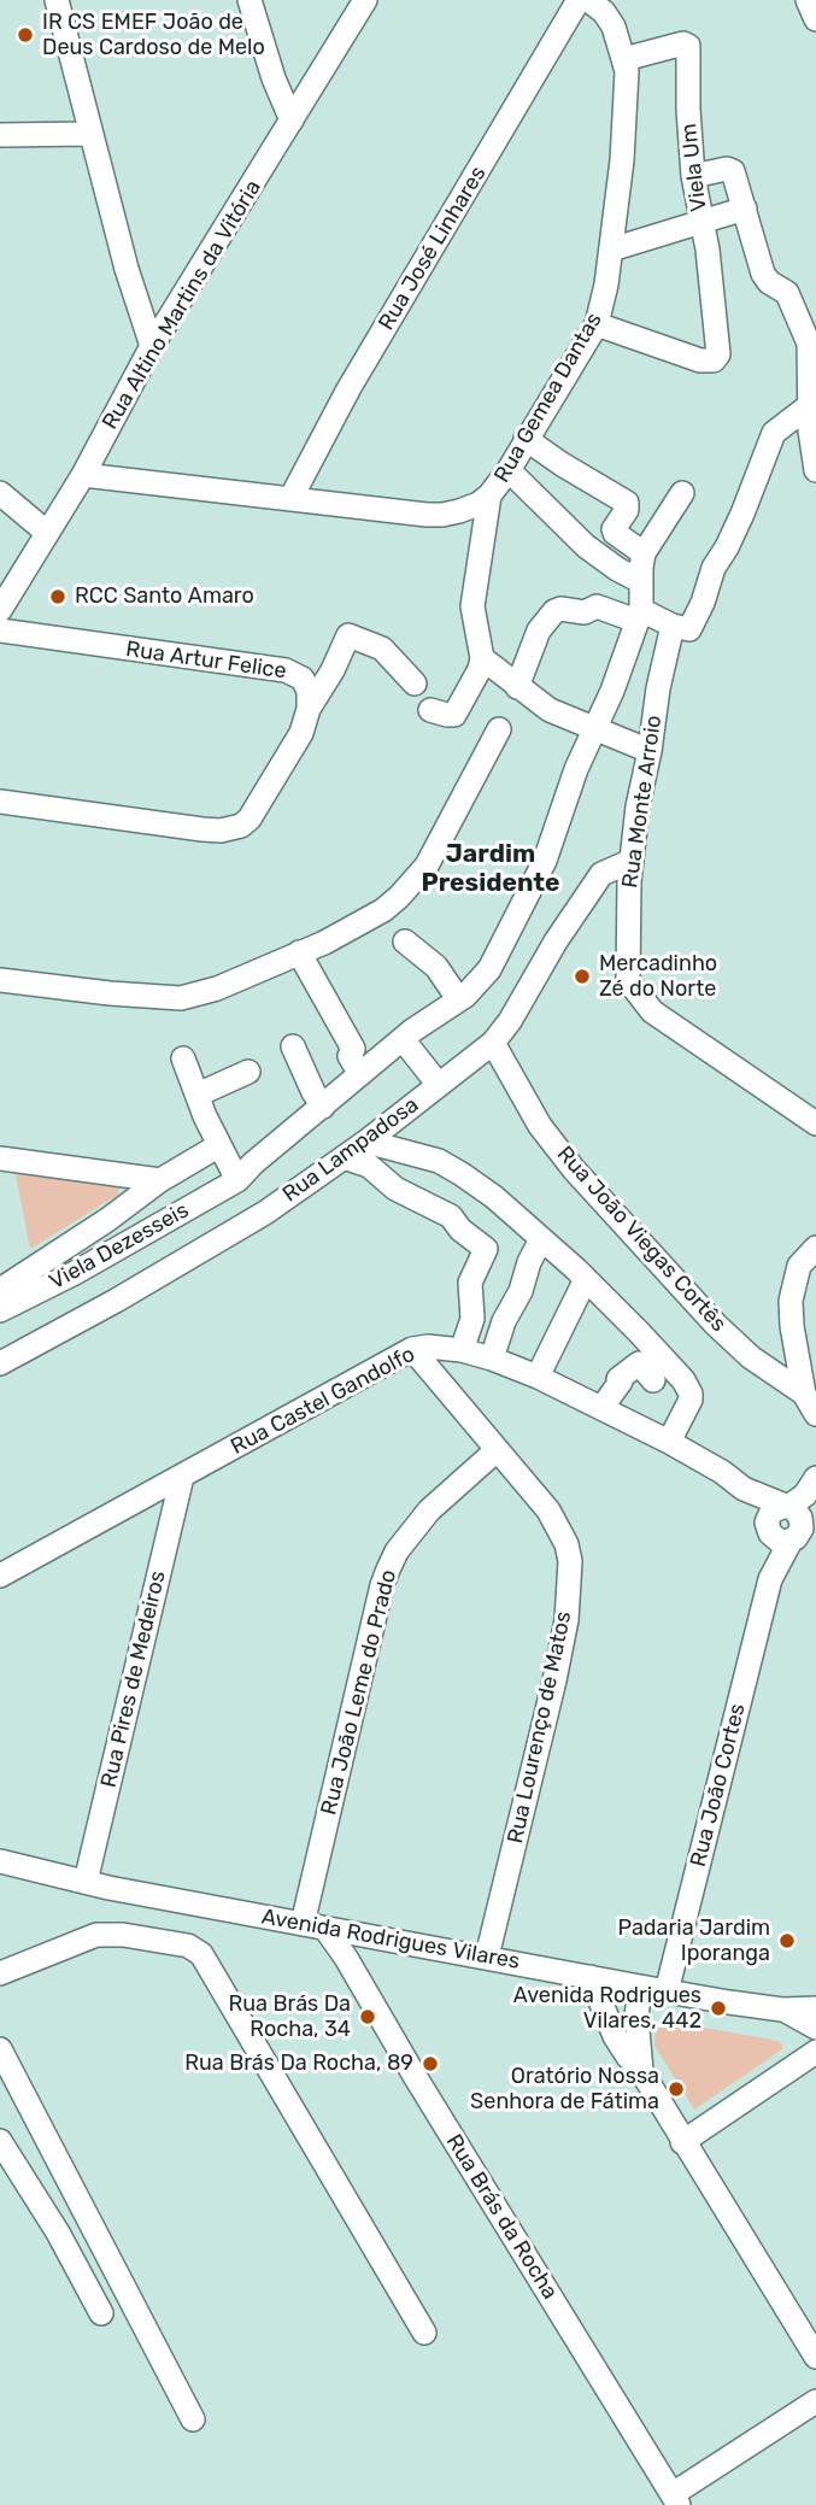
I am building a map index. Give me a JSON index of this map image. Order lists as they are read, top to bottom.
{
  "streets": {
    "street": [
      "Viela Um",
      "Rua José Linhares",
      "Rua Altino Martins da Vitória",
      "Rua Gemea Dantas",
      "Rua Artur Felice",
      "Rua Monte Arroio",
      "Rua Lampadosa",
      "Rua João Viegas Cortês",
      "Viela Dezesseis",
      "Rua Castel Gandolfo",
      "Rua Pires de Medeiros",
      "Rua João Leme do Prado",
      "Rua Lourenço de Matos",
      "Rua João Cortes",
      "Avenida Rodrigues Vilares",
      "Rua Brás da Rocha"
    ]
  },
  "crossings": [
    ["Viela Um", "Rua Gemea Dantas"],
    ["Rua José Linhares", "Rua Gemea Dantas"],
    ["Rua Altino Martins da Vitória", "Rua Gemea Dantas"],
    ["Rua Monte Arroio", "Rua Lampadosa"],
    ["Rua Lampadosa", "Rua João Viegas Cortês"],
    ["Rua Castel Gandolfo", "Rua Pires de Medeiros"],
    ["Rua Castel Gandolfo", "Rua Lourenço de Matos"],
    ["Rua Castel Gandolfo", "Rua João Cortes"],
    ["Rua Pires de Medeiros", "Avenida Rodrigues Vilares"],
    ["Rua João Leme do Prado", "Rua Lourenço de Matos"],
    ["Rua João Leme do Prado", "Avenida Rodrigues Vilares"],
    ["Rua João Leme do Prado", "Rua Brás da Rocha"],
    ["Rua Lourenço de Matos", "Avenida Rodrigues Vilares"],
    ["Rua João Cortes", "Avenida Rodrigues Vilares"],
    ["Avenida Rodrigues Vilares", "Rua Brás da Rocha"]
  ],
  "districts": ["Jardim Presidente"],
  "places": [
    "IR CS EMEF João de Deus Cardoso de Melo",
    "RCC Santo Amaro",
    "Mercadinho Zé do Norte",
    "Padaria Jardim Iporanga",
    "Avenida Rodrigues Vilares, 442",
    "Rua Brás Da Rocha, 34",
    "Rua Brás Da Rocha, 89",
    "Oratório Nossa Senhora de Fátima"
  ]
}
